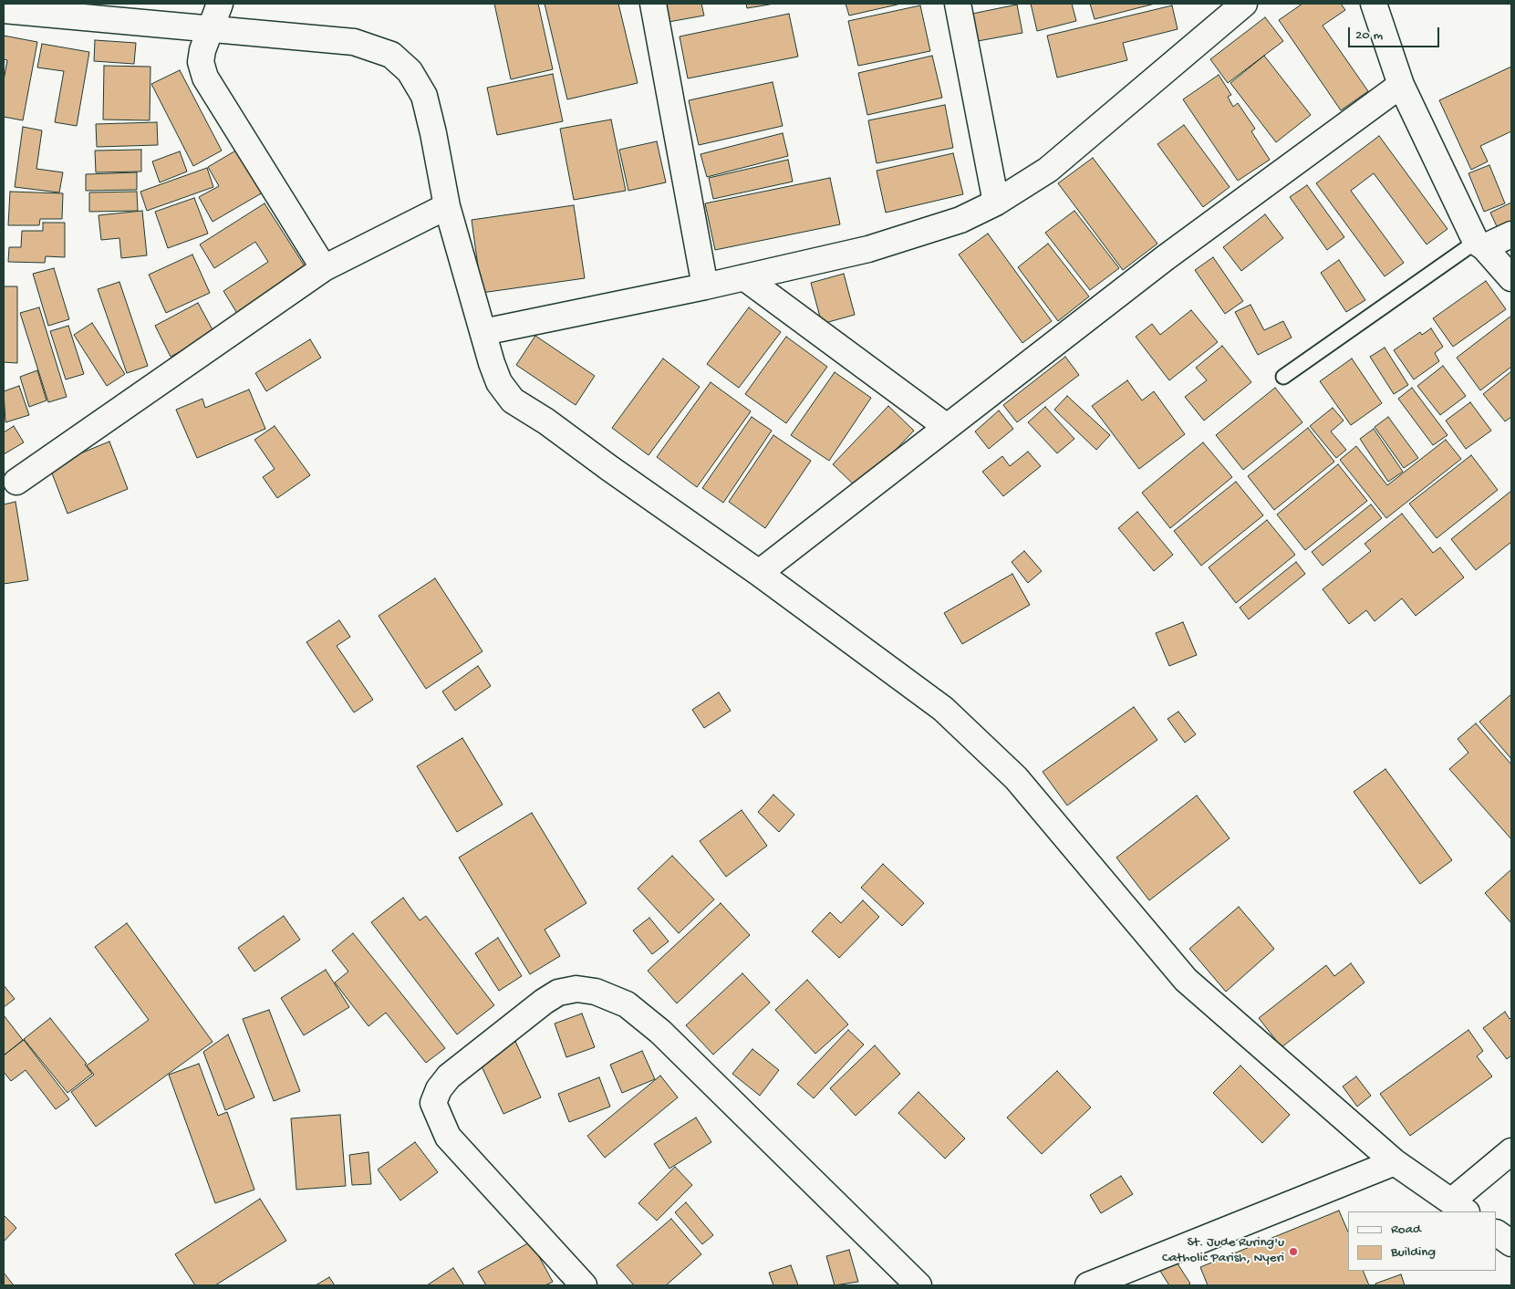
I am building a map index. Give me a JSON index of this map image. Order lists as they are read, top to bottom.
{
  "places": ["St. Jude Ruring'u Catholic Parish, Nyeri"],
  "legend": ["Road", "Building"],
  "scale_bar": "20 m"
}
